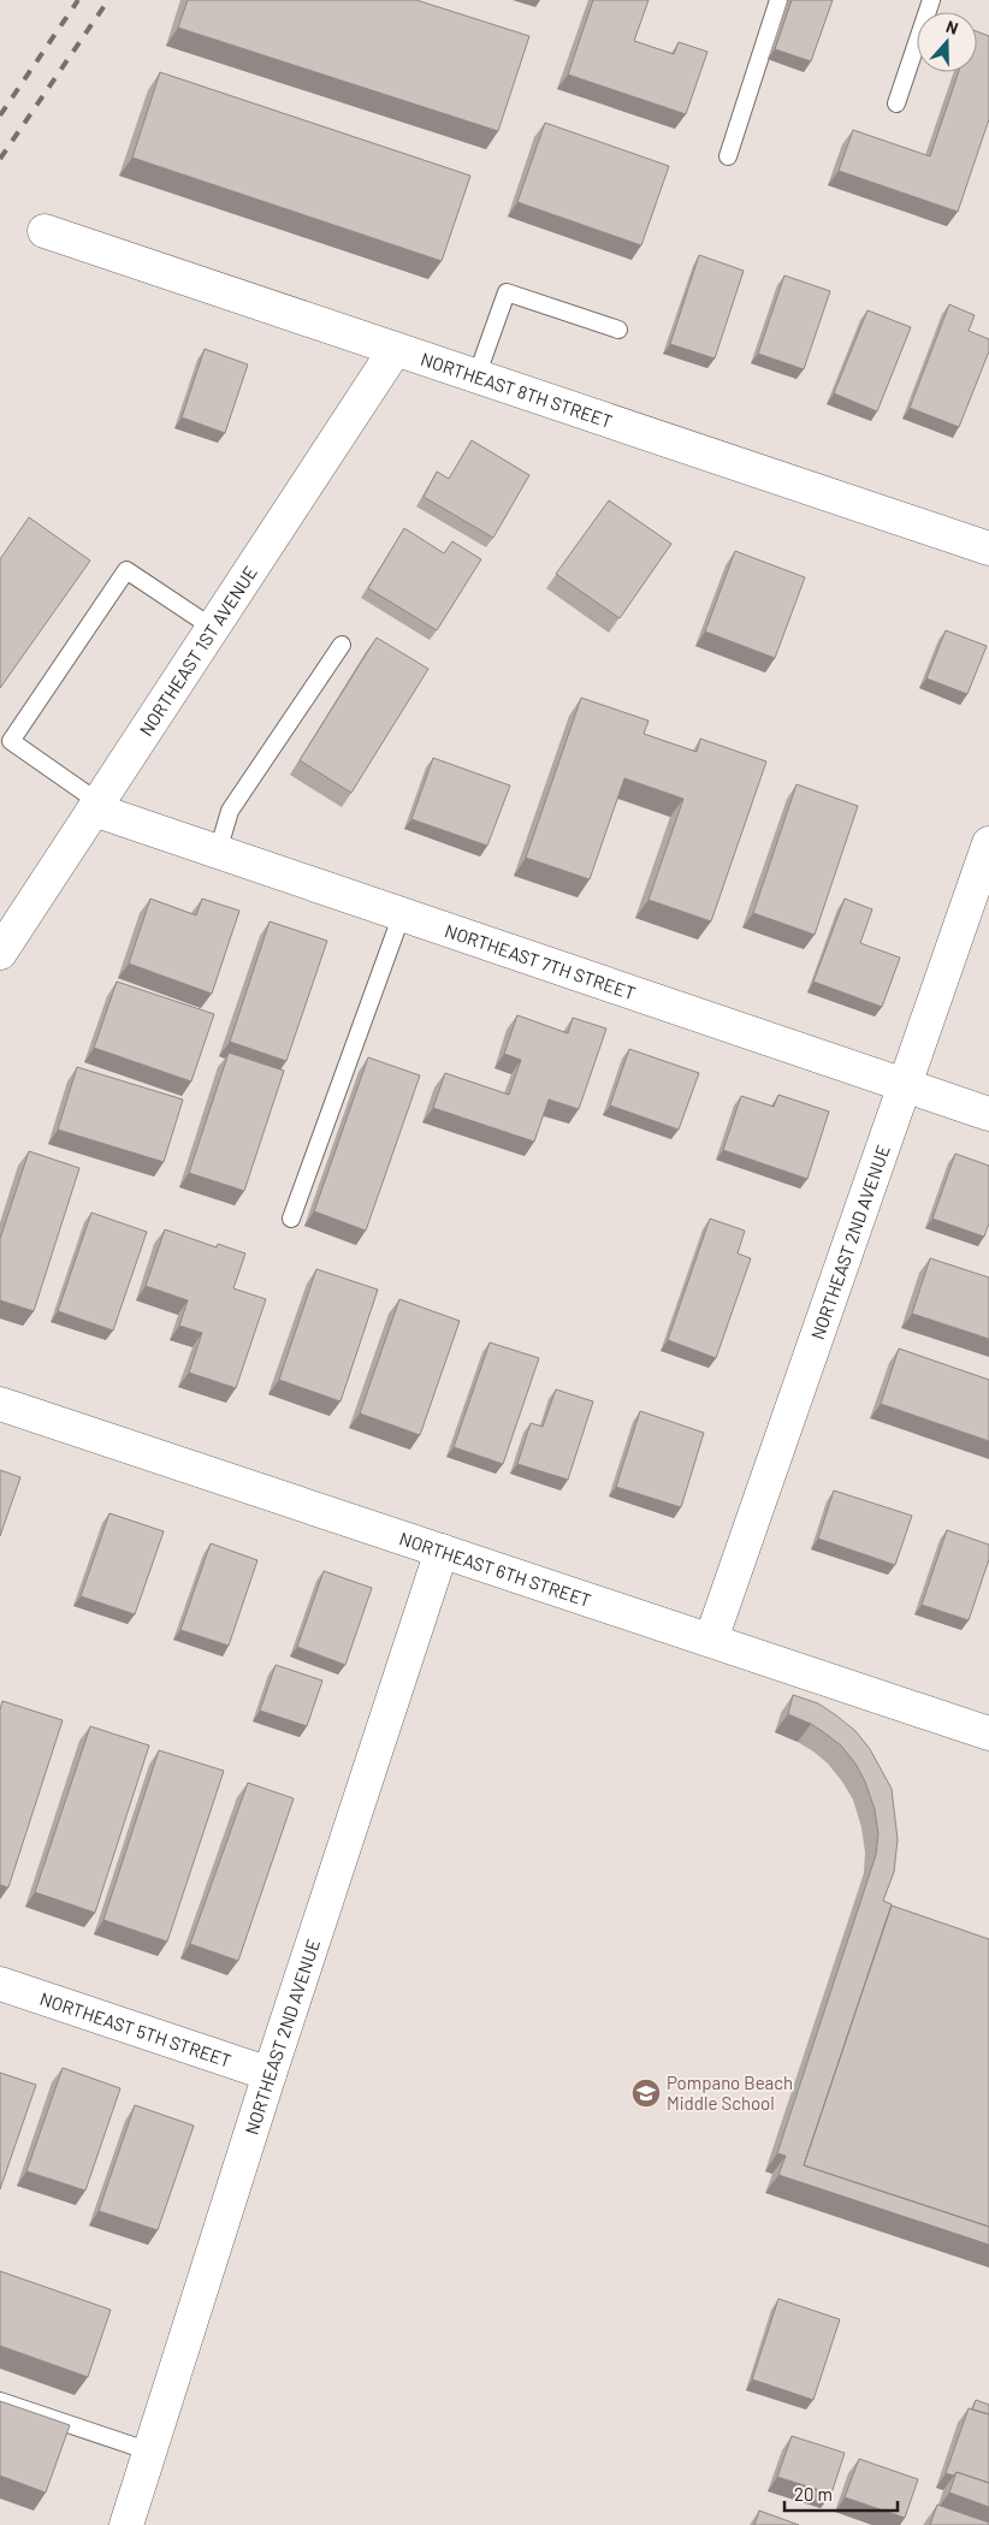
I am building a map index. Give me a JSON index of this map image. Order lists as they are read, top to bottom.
{
  "streets": {
    "street": [
      "NORTHEAST 8TH STREET",
      "NORTHEAST 1ST AVENUE",
      "NORTHEAST 7TH STREET",
      "NORTHEAST 2ND AVENUE",
      "NORTHEAST 6TH STREET",
      "NORTHEAST 5TH STREET"
    ]
  },
  "crossings": [
    ["NORTHEAST 8TH STREET", "NORTHEAST 1ST AVENUE"],
    ["NORTHEAST 1ST AVENUE", "NORTHEAST 7TH STREET"],
    ["NORTHEAST 7TH STREET", "NORTHEAST 2ND AVENUE"],
    ["NORTHEAST 2ND AVENUE", "NORTHEAST 6TH STREET"],
    ["NORTHEAST 2ND AVENUE", "NORTHEAST 5TH STREET"]
  ],
  "places": {
    "school or university": ["Pompano Beach Middle School"]
  },
  "scale_bar": "20 m",
  "north": "top"
}
